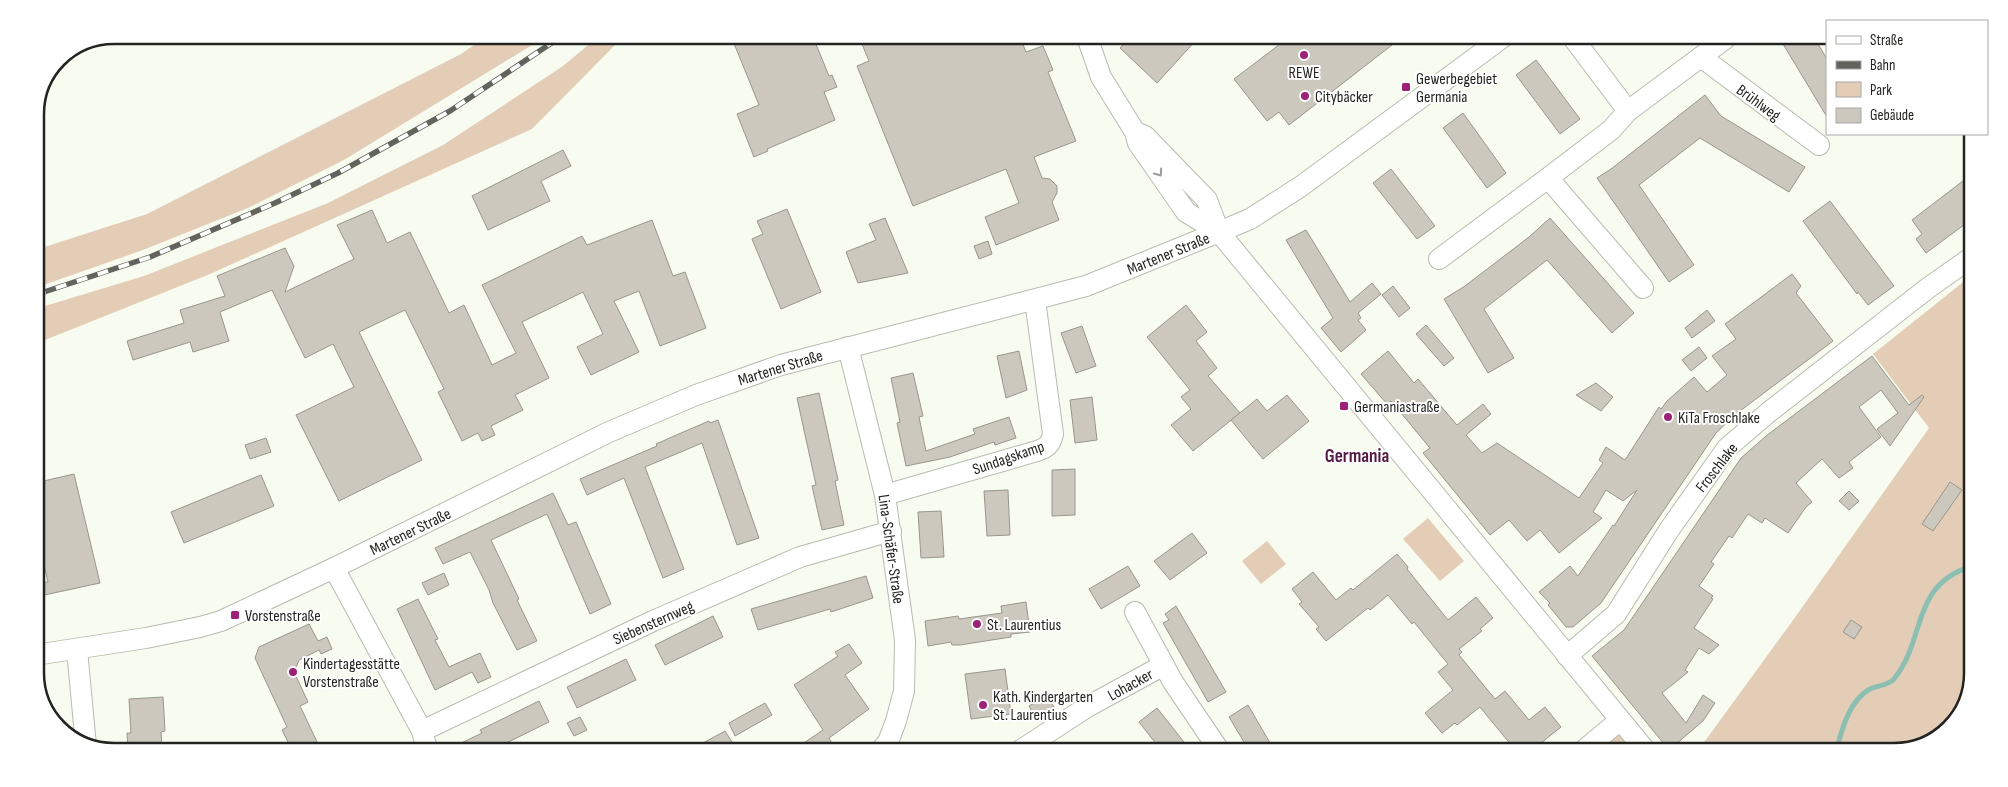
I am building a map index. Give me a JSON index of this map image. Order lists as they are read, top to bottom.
{
  "streets": {
    "street": [
      "Brühlweg",
      "Martener Straße",
      "Sundagskamp",
      "Froschlake",
      "Lina-Schäfer-Straße",
      "Siebensternweg",
      "Lohacker"
    ]
  },
  "crossings": [
    ["Martener Straße", "Sundagskamp"],
    ["Martener Straße", "Lina-Schäfer-Straße"],
    ["Sundagskamp", "Lina-Schäfer-Straße"],
    ["Lina-Schäfer-Straße", "Siebensternweg"]
  ],
  "districts": ["Germania"],
  "places": {
    "other": [
      "REWE",
      "Citybäcker",
      "KiTa Froschlake",
      "St. Laurentius",
      "Kindertagesstätte Vorstenstraße",
      "Kath. Kindergarten St. Laurentius"
    ],
    "transit": ["Gewerbegebiet Germania", "Germaniastraße", "Vorstenstraße"]
  },
  "legend": [
    "Straße",
    "Bahn",
    "Park",
    "Gebäude"
  ]
}
